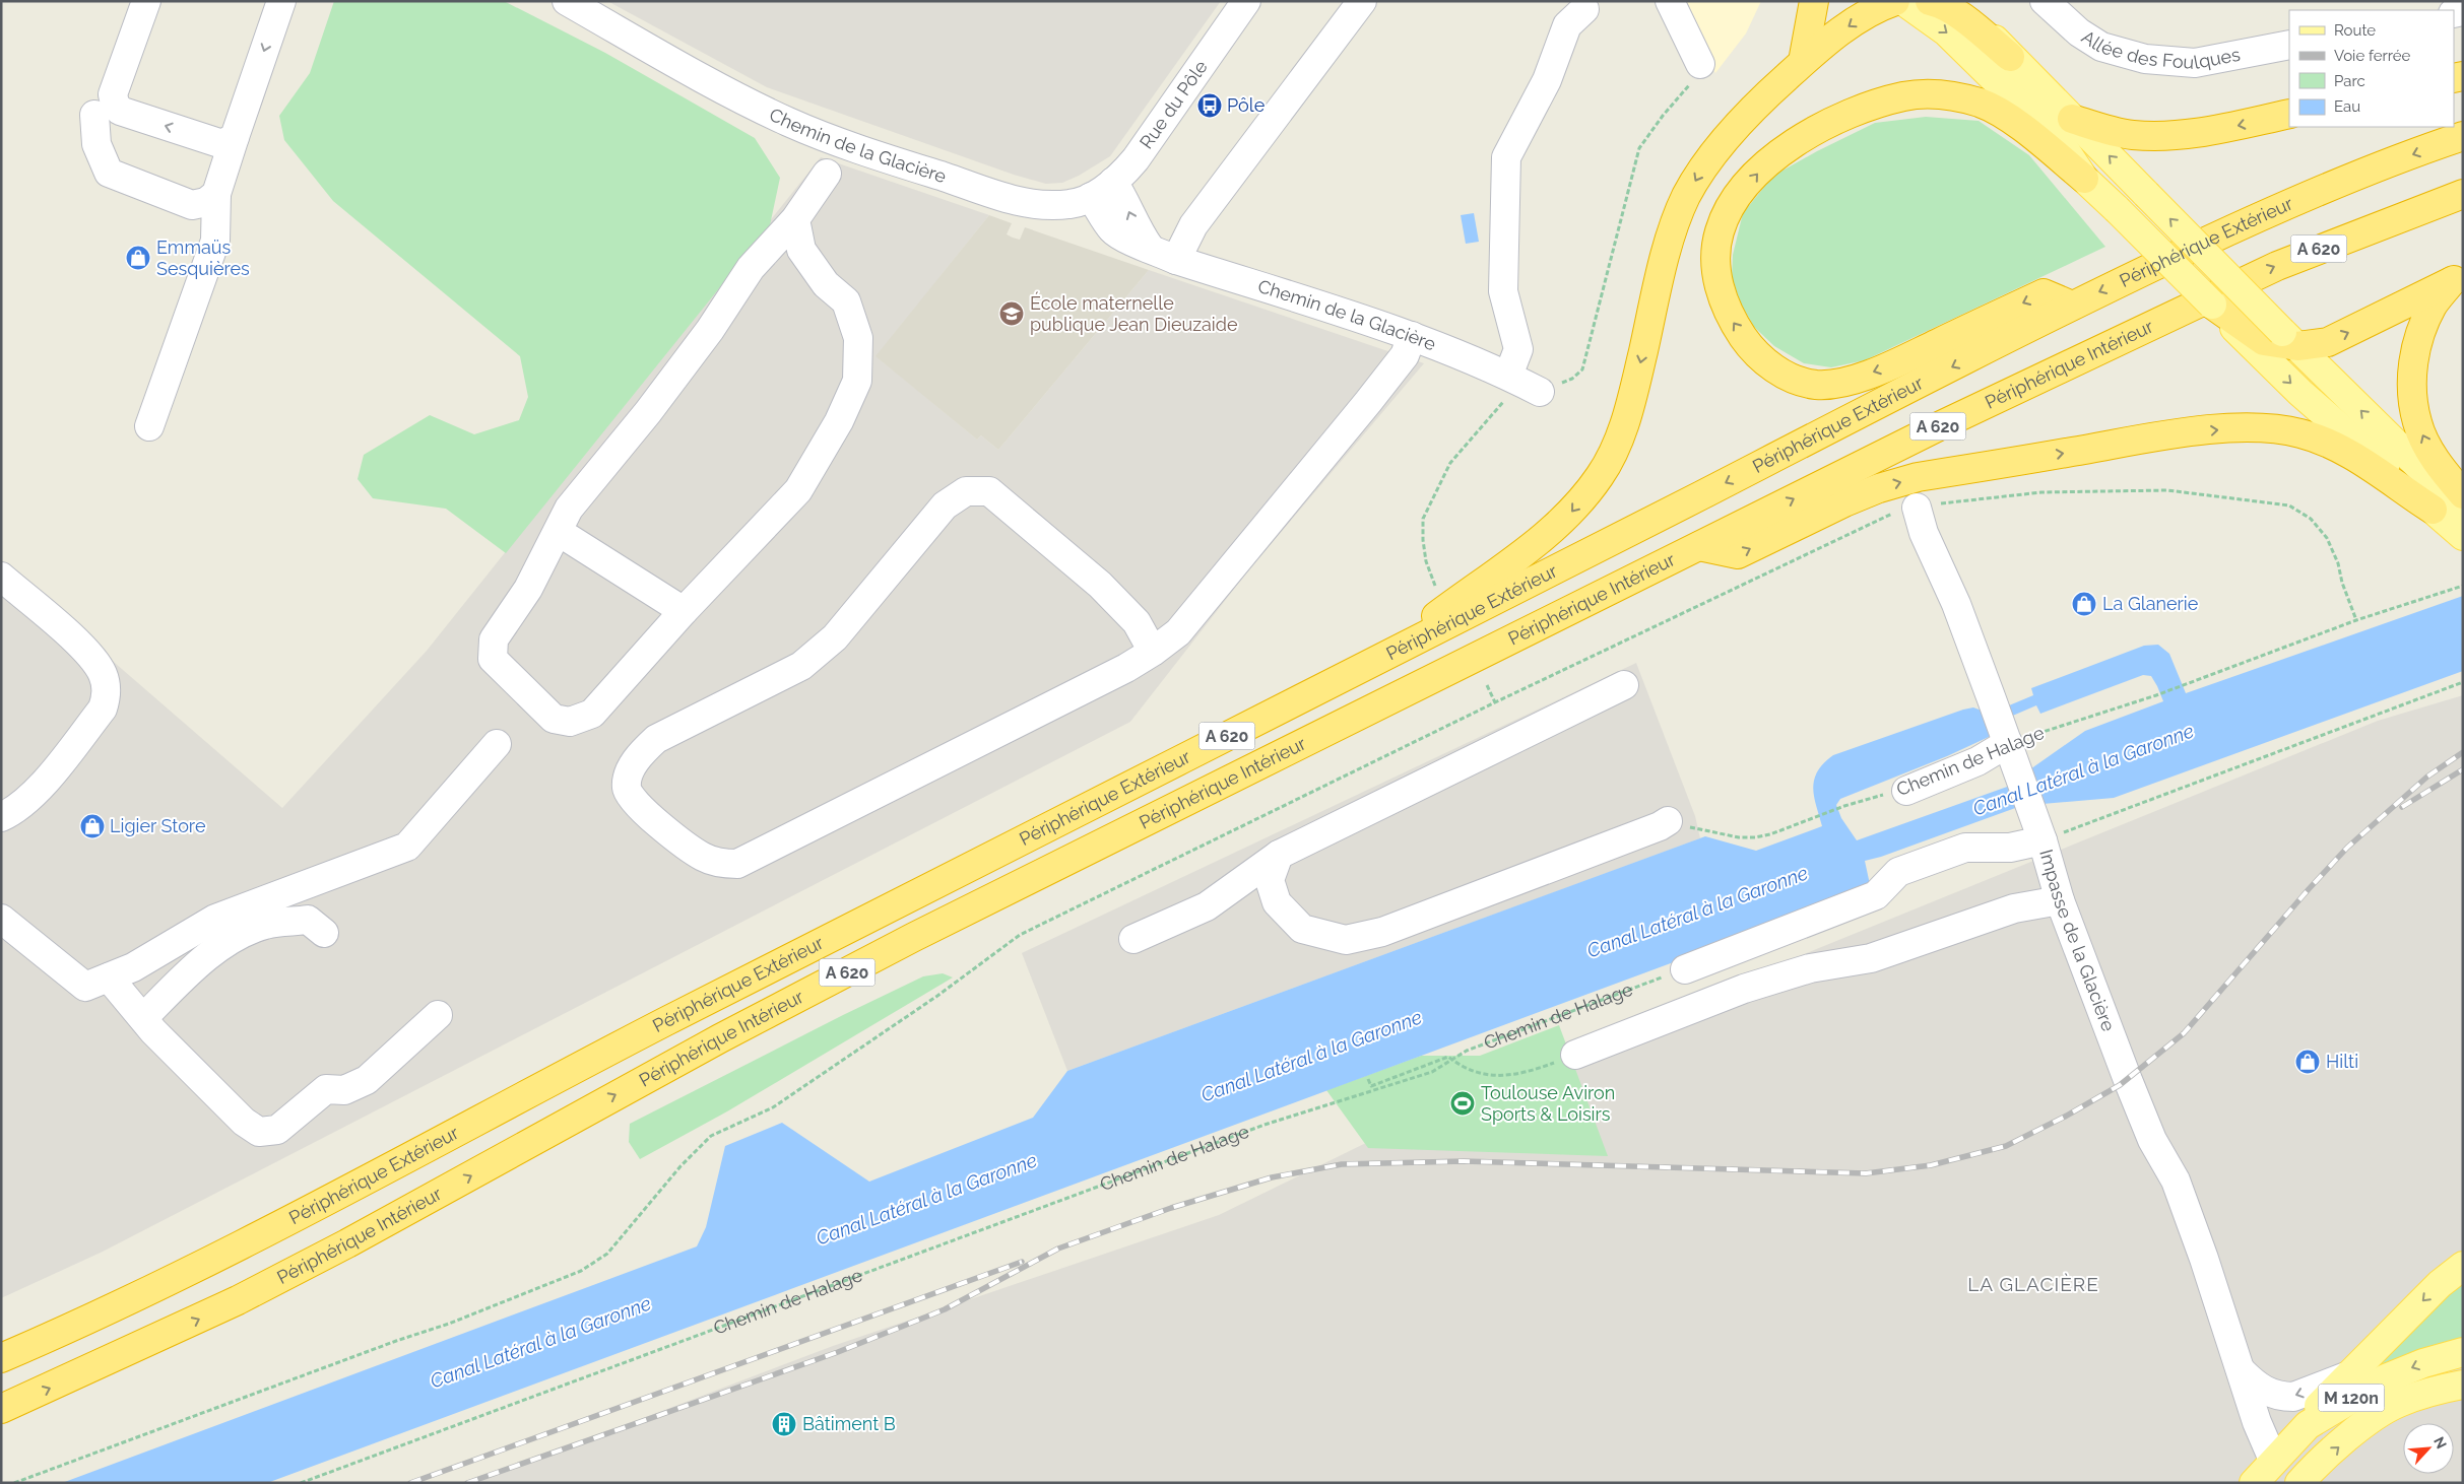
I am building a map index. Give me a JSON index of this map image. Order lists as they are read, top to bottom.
{
  "streets": {
    "highway": ["Périphérique Extérieur", "A 620", "Périphérique Intérieur"],
    "main road": ["M 120n"],
    "street": [
      "Allée des Foulques",
      "Rue du Pôle",
      "Chemin de la Glacière",
      "Chemin de Halage",
      "Impasse de la Glacière"
    ]
  },
  "crossings": [
    ["Rue du Pôle", "Chemin de la Glacière"],
    ["Chemin de Halage", "Impasse de la Glacière"],
    ["Impasse de la Glacière", "M 120n"]
  ],
  "one_way": ["Périphérique Extérieur", "Périphérique Intérieur"],
  "districts": ["LA GLACIÈRE"],
  "water": ["Canal Latéral à la Garonne"],
  "places": {
    "bus stop": ["Pôle"],
    "shop": [
      "Emmaüs Sesquières",
      "La Glanerie",
      "Ligier Store",
      "Hilti"
    ],
    "school or university": ["École maternelle publique Jean Dieuzaide"],
    "sports": ["Toulouse Aviron Sports & Loisirs"],
    "building": ["Bâtiment B"]
  },
  "legend": [
    "Route",
    "Voie ferrée",
    "Parc",
    "Eau"
  ],
  "north": "top right"
}
